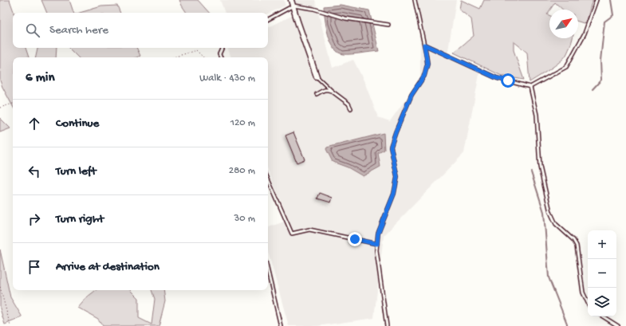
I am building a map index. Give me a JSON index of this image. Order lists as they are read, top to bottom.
{
  "north": "top right",
  "page": {
    "search": "Search here",
    "heading": ["6 min", "Walk · 430 m"],
    "list": [
      ["Continue", "120 m"],
      ["Turn left", "280 m"],
      ["Turn right", "30 m"],
      "Arrive at destination"
    ],
    "map_buttons": ["+", "−"]
  }
}
